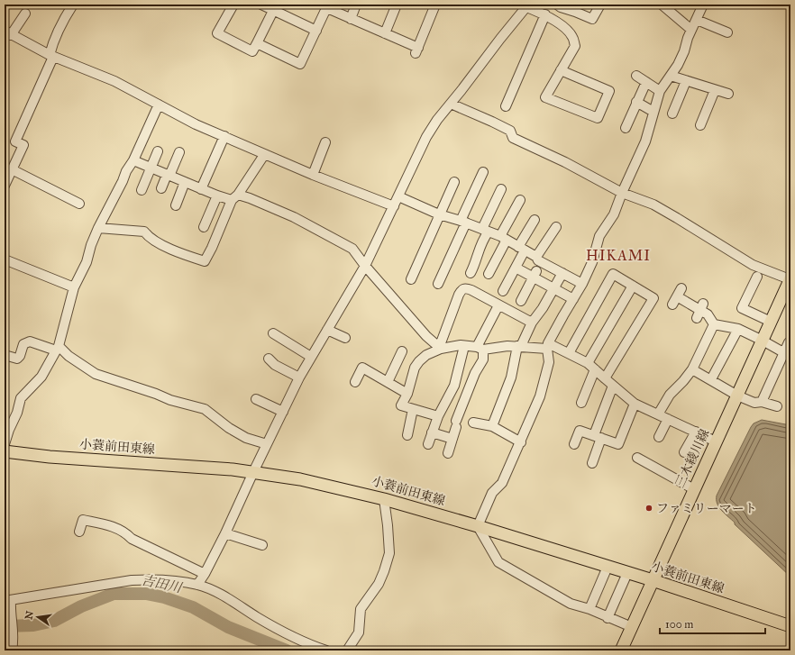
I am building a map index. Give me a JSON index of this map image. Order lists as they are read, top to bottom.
{
  "streets": {
    "main road": ["小蓑前田東線", "三木綾川線"]
  },
  "crossings": [
    ["小蓑前田東線", "三木綾川線"]
  ],
  "districts": ["HIKAMI"],
  "water": ["吉田川"],
  "places": ["ファミリーマート"],
  "scale_bar": "100 m",
  "north": "left"
}
